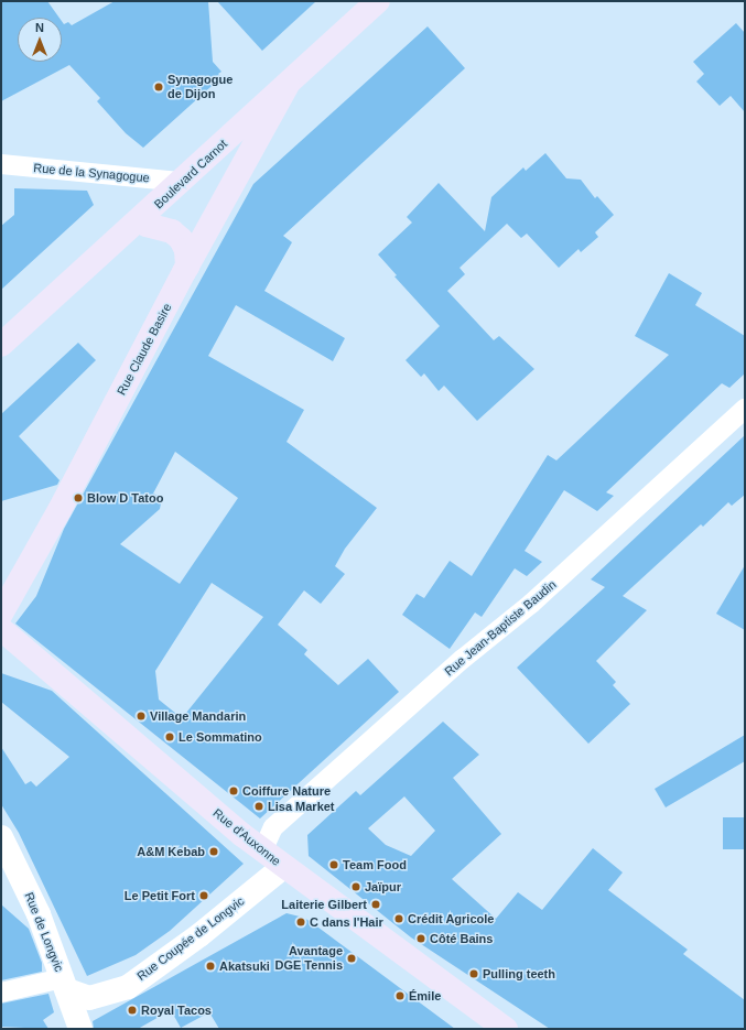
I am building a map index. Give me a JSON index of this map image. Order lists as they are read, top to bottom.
{
  "streets": {
    "main road": ["Boulevard Carnot", "Rue Claude Basire", "Rue d'Auxonne"],
    "street": [
      "Rue de la Synagogue",
      "Rue Jean-Baptiste Baudin",
      "Rue de Longvic",
      "Rue Coupée de Longvic"
    ]
  },
  "crossings": [
    ["Rue de la Synagogue", "Boulevard Carnot"],
    ["Boulevard Carnot", "Rue Claude Basire"],
    ["Rue Jean-Baptiste Baudin", "Rue d'Auxonne"],
    ["Rue d'Auxonne", "Rue Coupée de Longvic"],
    ["Rue de Longvic", "Rue Coupée de Longvic"]
  ],
  "places": [
    "Synagogue de Dijon",
    "Blow D Tatoo",
    "Village Mandarin",
    "Le Sommatino",
    "Coiffure Nature",
    "Lisa Market",
    "A&M Kebab",
    "Team Food",
    "Jaïpur",
    "Le Petit Fort",
    "Laiterie Gilbert",
    "Crédit Agricole",
    "C dans l'Hair",
    "Côté Bains",
    "Avantage DGE Tennis",
    "Akatsuki",
    "Pulling teeth",
    "Émile",
    "Royal Tacos"
  ],
  "north": "top"
}
